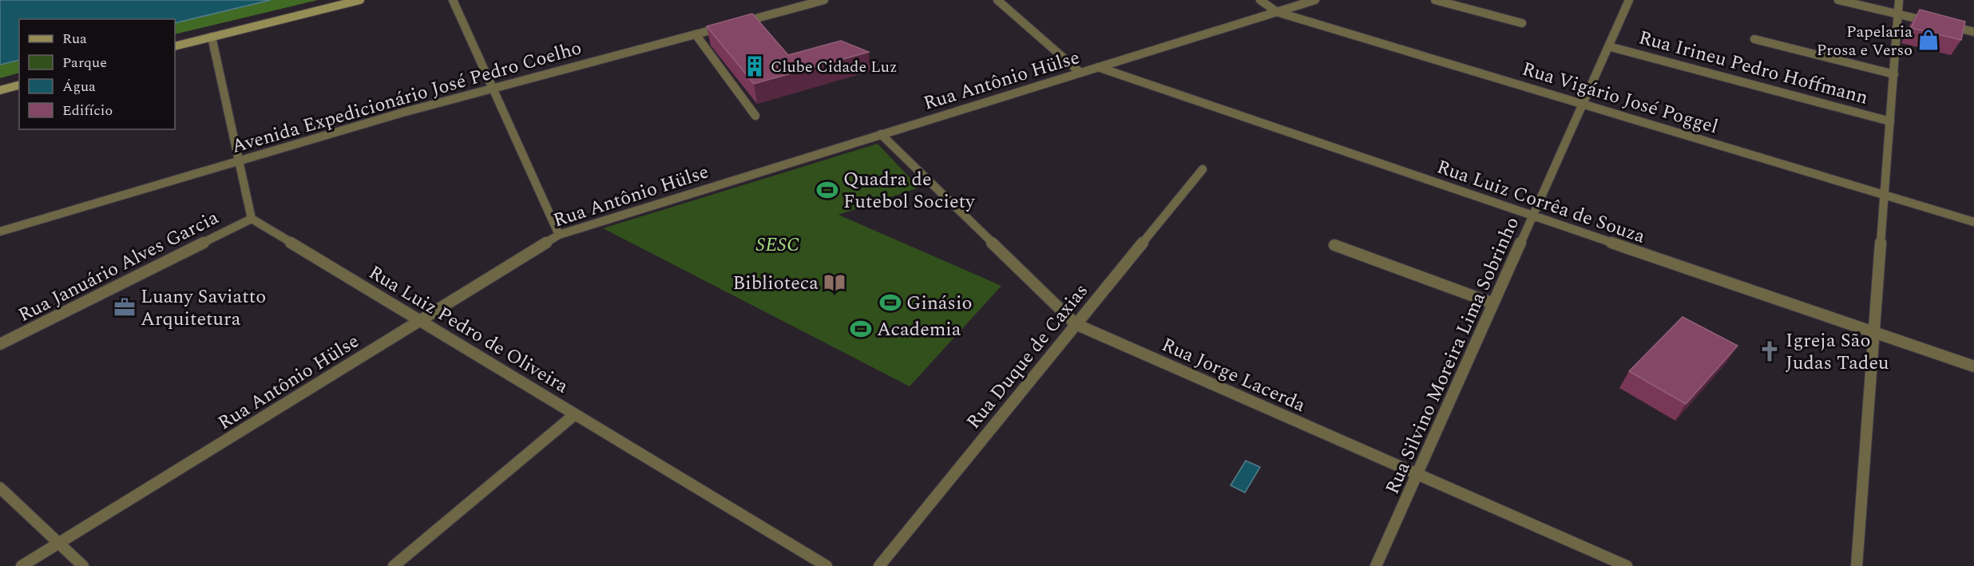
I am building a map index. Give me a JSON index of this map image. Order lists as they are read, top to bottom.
{
  "streets": {
    "street": [
      "Rua Irineu Pedro Hoffmann",
      "Rua Antônio Hülse",
      "Avenida Expedicionário José Pedro Coelho",
      "Rua Vigário José Poggel",
      "Rua Luiz Corrêa de Souza",
      "Rua Januário Alves Garcia",
      "Rua Luiz Pedro de Oliveira",
      "Rua Silvino Moreira Lima Sobrinho",
      "Rua Duque de Caxias",
      "Rua Jorge Lacerda"
    ]
  },
  "crossings": [
    ["Rua Irineu Pedro Hoffmann", "Rua Silvino Moreira Lima Sobrinho"],
    ["Rua Antônio Hülse", "Rua Vigário José Poggel"],
    ["Rua Antônio Hülse", "Rua Luiz Corrêa de Souza"],
    ["Rua Antônio Hülse", "Rua Luiz Pedro de Oliveira"],
    ["Rua Antônio Hülse", "Rua Jorge Lacerda"],
    ["Rua Vigário José Poggel", "Rua Silvino Moreira Lima Sobrinho"],
    ["Rua Luiz Corrêa de Souza", "Rua Silvino Moreira Lima Sobrinho"],
    ["Rua Januário Alves Garcia", "Rua Luiz Pedro de Oliveira"],
    ["Rua Silvino Moreira Lima Sobrinho", "Rua Jorge Lacerda"],
    ["Rua Duque de Caxias", "Rua Jorge Lacerda"]
  ],
  "parks": ["SESC"],
  "places": {
    "shop": ["Papelaria Prosa e Verso"],
    "building": ["Clube Cidade Luz"],
    "sports": ["Quadra de Futebol Society", "Ginásio", "Academia"],
    "library": ["Biblioteca"],
    "office": ["Luany Saviatto Arquitetura"],
    "church": ["Igreja São Judas Tadeu"]
  },
  "legend": [
    "Rua",
    "Parque",
    "Água",
    "Edifício"
  ]
}
